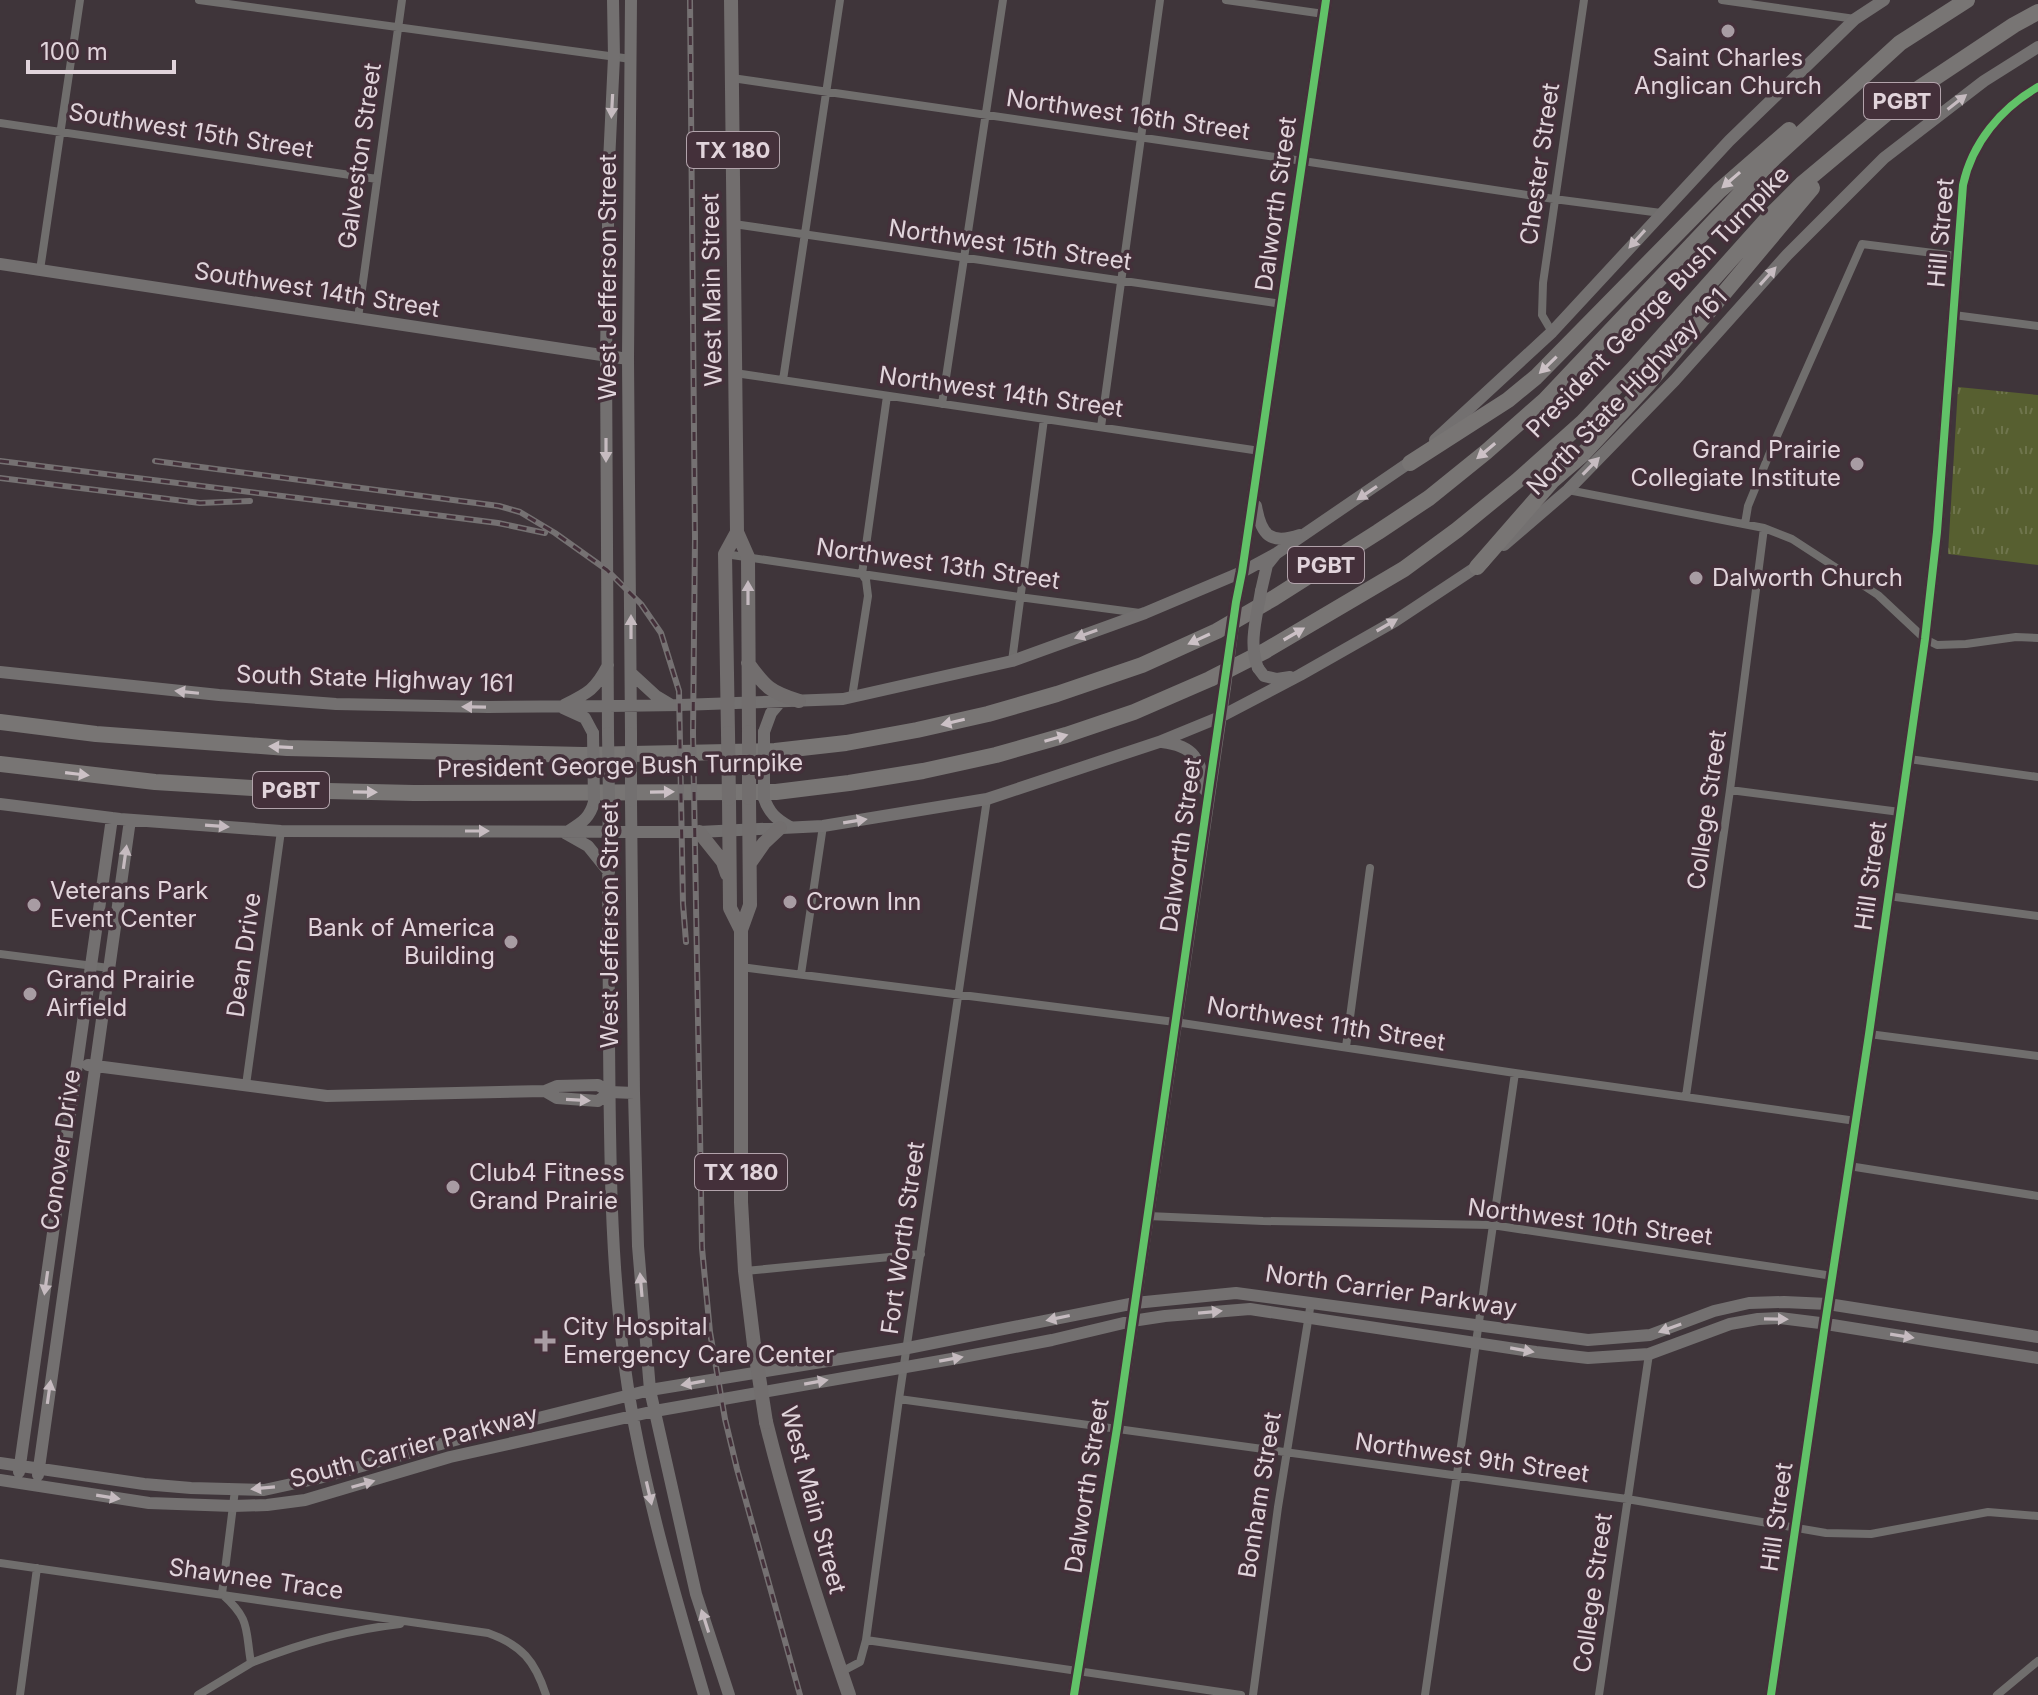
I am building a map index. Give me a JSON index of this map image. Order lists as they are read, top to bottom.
{
  "streets": {
    "highway": ["PGBT", "President George Bush Turnpike"],
    "main road": [
      "TX 180",
      "Dalworth Street",
      "Hill Street",
      "West Jefferson Street",
      "Southwest 14th Street",
      "West Main Street",
      "North State Highway 161",
      "South State Highway 161",
      "Conover Drive",
      "North Carrier Parkway",
      "South Carrier Parkway"
    ],
    "street": [
      "Northwest 16th Street",
      "Southwest 15th Street",
      "Galveston Street",
      "Chester Street",
      "Northwest 15th Street",
      "Northwest 14th Street",
      "Northwest 13th Street",
      "College Street",
      "Dean Drive",
      "Northwest 11th Street",
      "Northwest 10th Street",
      "Fort Worth Street",
      "Northwest 9th Street",
      "Bonham Street",
      "Shawnee Trace"
    ]
  },
  "crossings": [
    ["Northwest 16th Street", "Chester Street"],
    ["Northwest 16th Street", "Dalworth Street"],
    ["Northwest 16th Street", "West Main Street"],
    ["Southwest 15th Street", "Galveston Street"],
    ["Galveston Street", "Southwest 14th Street"],
    ["Dalworth Street", "Northwest 15th Street"],
    ["Dalworth Street", "Northwest 14th Street"],
    ["Dalworth Street", "North State Highway 161"],
    ["Dalworth Street", "Northwest 11th Street"],
    ["Dalworth Street", "Northwest 10th Street"],
    ["Dalworth Street", "North Carrier Parkway"],
    ["Dalworth Street", "Northwest 9th Street"],
    ["Hill Street", "Northwest 11th Street"],
    ["Hill Street", "Northwest 10th Street"],
    ["Hill Street", "North Carrier Parkway"],
    ["Hill Street", "Northwest 9th Street"],
    ["Northwest 15th Street", "West Main Street"],
    ["West Jefferson Street", "Southwest 14th Street"],
    ["West Jefferson Street", "South State Highway 161"],
    ["West Jefferson Street", "South Carrier Parkway"],
    ["West Main Street", "Northwest 14th Street"],
    ["West Main Street", "North State Highway 161"],
    ["West Main Street", "Northwest 13th Street"],
    ["West Main Street", "South State Highway 161"],
    ["West Main Street", "Northwest 11th Street"],
    ["West Main Street", "Fort Worth Street"],
    ["North State Highway 161", "Fort Worth Street"],
    ["College Street", "Northwest 11th Street"],
    ["College Street", "North Carrier Parkway"],
    ["College Street", "Northwest 9th Street"],
    ["Northwest 11th Street", "Fort Worth Street"],
    ["Conover Drive", "South Carrier Parkway"],
    ["Fort Worth Street", "North Carrier Parkway"],
    ["Fort Worth Street", "Northwest 9th Street"],
    ["North Carrier Parkway", "South Carrier Parkway"],
    ["North Carrier Parkway", "Bonham Street"],
    ["Northwest 9th Street", "Bonham Street"]
  ],
  "one_way": ["North State Highway 161", "South State Highway 161"],
  "places": {
    "other": [
      "Saint Charles Anglican Church",
      "Grand Prairie Collegiate Institute",
      "Dalworth Church",
      "Crown Inn",
      "Veterans Park Event Center",
      "Bank of America Building",
      "Grand Prairie Airfield",
      "Club4 Fitness Grand Prairie"
    ],
    "health": ["City Hospital Emergency Care Center"]
  },
  "scale_bar": "100 m"
}
